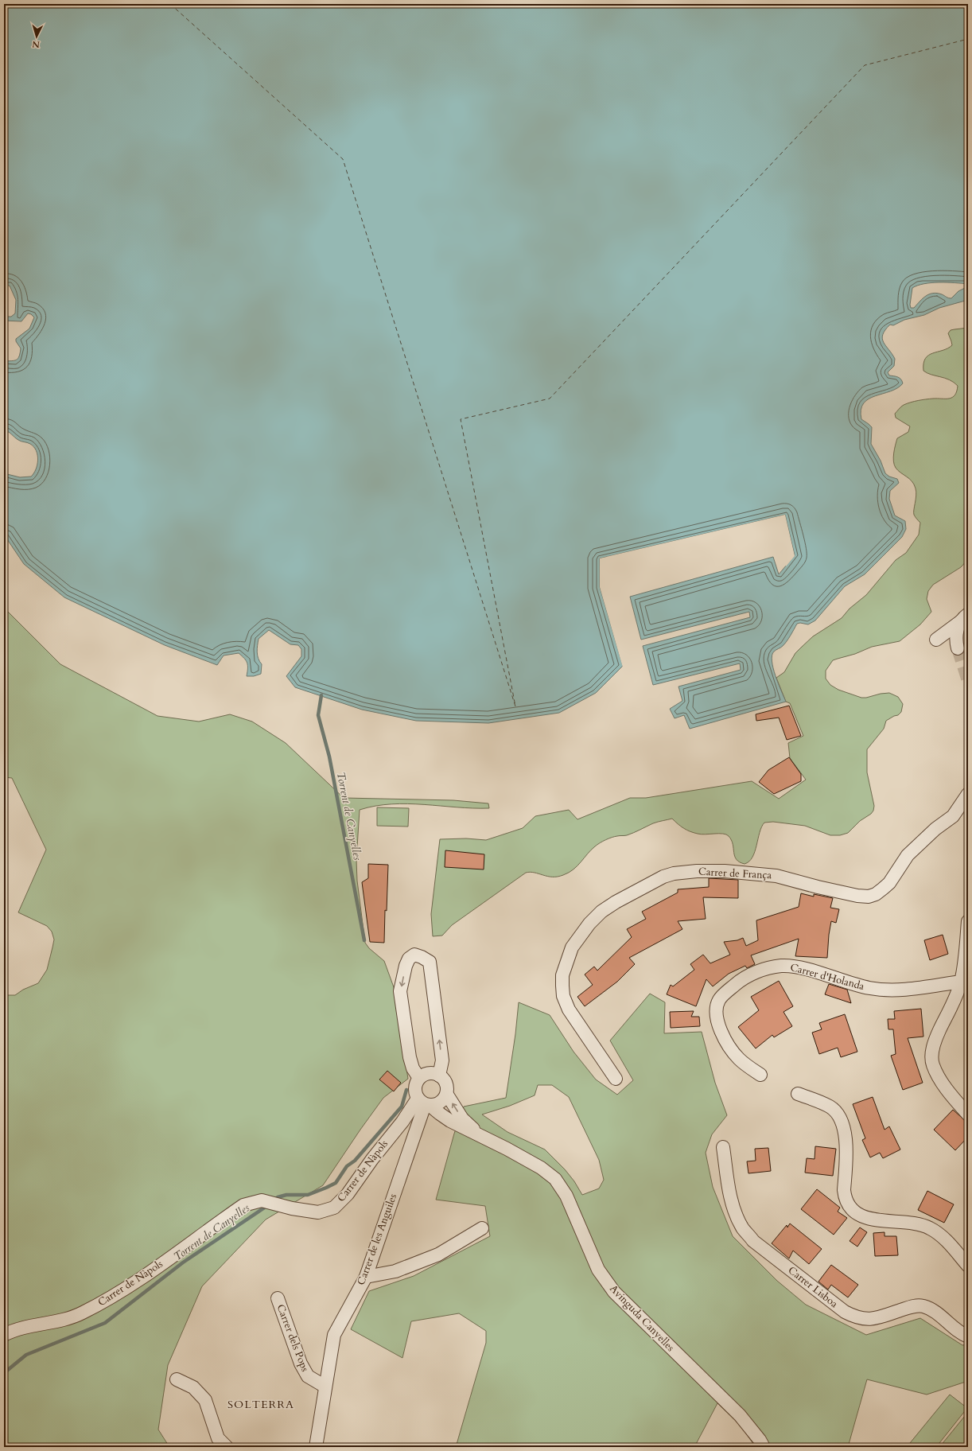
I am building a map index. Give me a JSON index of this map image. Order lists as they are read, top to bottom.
{
  "streets": {
    "street": [
      "Carrer de França",
      "Carrer d'Holanda",
      "Carrer de Nàpols",
      "Carrer de les Anguiles",
      "Carrer Lisboa",
      "Avinguda Canyelles",
      "Carrer dels Pops"
    ]
  },
  "crossings": [
    ["Carrer de Nàpols", "Carrer de les Anguiles"],
    ["Carrer de Nàpols", "Avinguda Canyelles"],
    ["Carrer de les Anguiles", "Avinguda Canyelles"],
    ["Carrer de les Anguiles", "Carrer dels Pops"]
  ],
  "districts": ["SOLTERRA"],
  "water": ["Torrent de Canyelles"],
  "north": "bottom"
}
